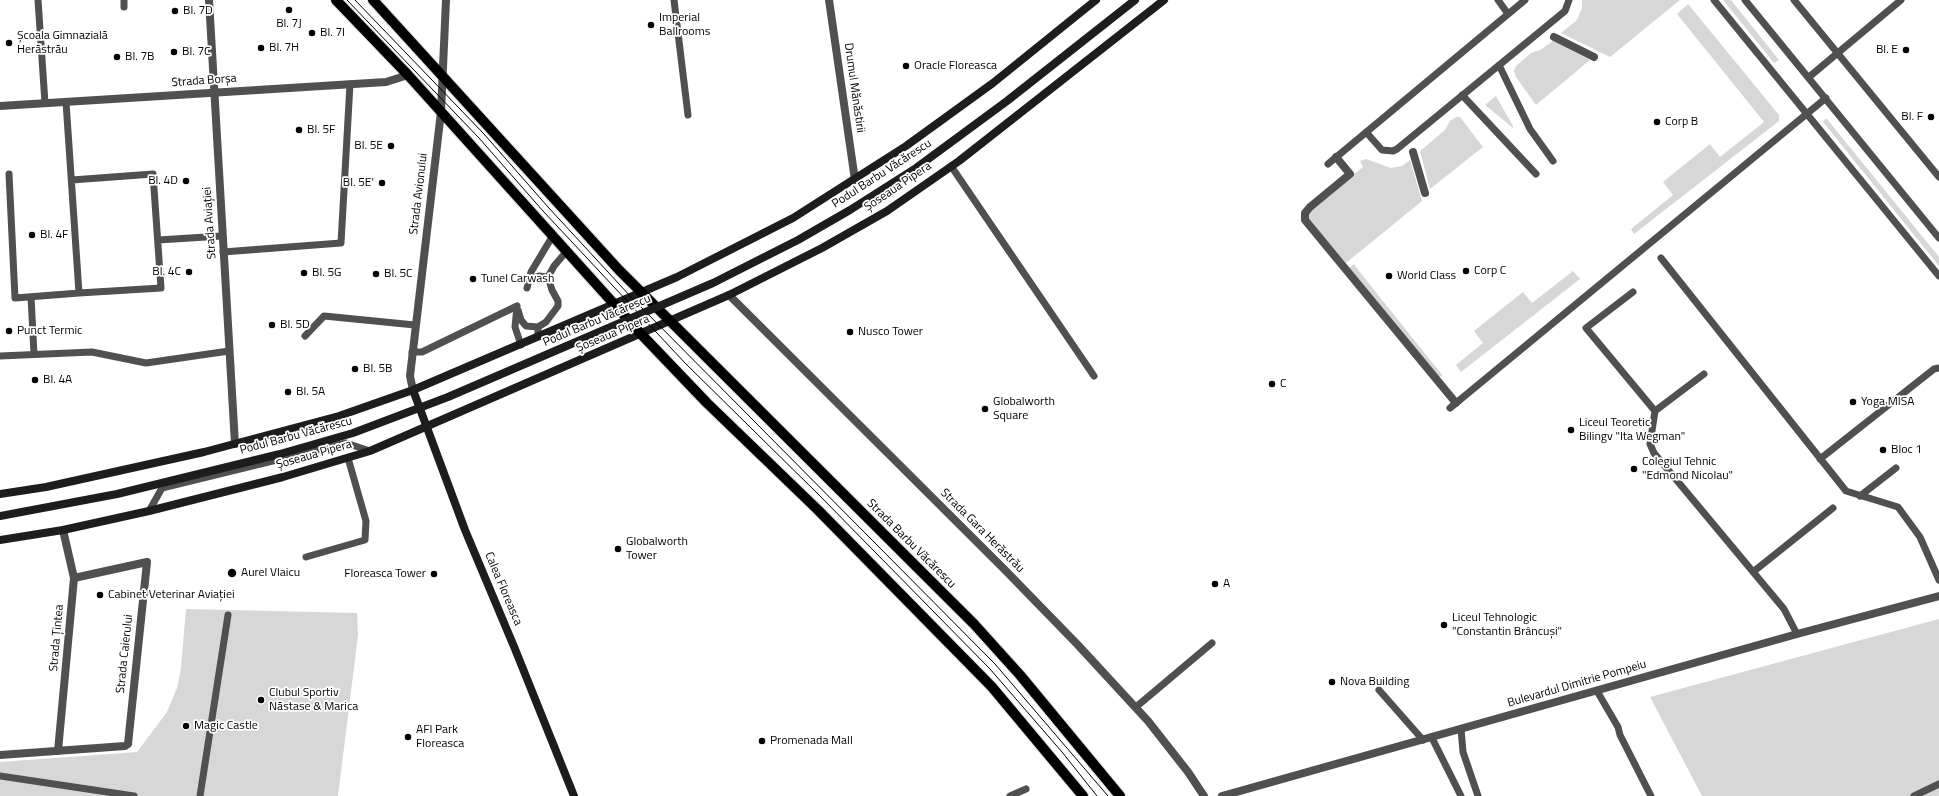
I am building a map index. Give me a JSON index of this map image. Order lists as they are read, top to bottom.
{
  "streets": {
    "main road": [
      "Podul Barbu Văcărescu",
      "Șoseaua Pipera",
      "Strada Barbu Văcărescu",
      "Calea Floreasca"
    ],
    "street": [
      "Strada Borșa",
      "Drumul Mănăstirii",
      "Strada Avionului",
      "Strada Aviației",
      "Strada Gara Herăstrău",
      "Strada Țintea",
      "Strada Caierului",
      "Bulevardul Dimitrie Pompeiu"
    ]
  },
  "crossings": [
    ["Strada Borșa", "Strada Aviației"],
    ["Șoseaua Pipera", "Strada Gara Herăstrău"],
    ["Șoseaua Pipera", "Strada Barbu Văcărescu"],
    ["Șoseaua Pipera", "Calea Floreasca"],
    ["Șoseaua Pipera", "Strada Țintea"],
    ["Strada Avionului", "Strada Barbu Văcărescu"],
    ["Strada Avionului", "Calea Floreasca"],
    ["Strada Țintea", "Strada Caierului"]
  ],
  "places": [
    "Bl. 7J",
    "Bl. 7D",
    "Imperial Ballrooms",
    "Bl. 7I",
    "Școala Gimnazială Herăstrău",
    "Bl. 7H",
    "Bl. E",
    "Bl. 7C",
    "Bl. 7B",
    "Oracle Floreasca",
    "Bl. F",
    "Corp B",
    "Bl. 5F",
    "Bl. 5E",
    "Bl. 4D",
    "Bl. 5E'",
    "Bl. 4F",
    "Corp C",
    "Bl. 4C",
    "Bl. 5G",
    "Bl. 5C",
    "World Class",
    "Tunel Carwash",
    "Bl. 5D",
    "Punct Termic",
    "Nusco Tower",
    "Bl. 5B",
    "Bl. 4A",
    "C",
    "Bl. 5A",
    "Yoga MISA",
    "Globalworth Square",
    "Liceul Teoretic Bilingv \"Ita Wegman\"",
    "Bloc 1",
    "Colegiul Tehnic \"Edmond Nicolau\"",
    "Globalworth Tower",
    "Aurel Vlaicu",
    "Floreasca Tower",
    "A",
    "Cabinet Veterinar Aviației",
    "Liceul Tehnologic \"Constantin Brâncuși\"",
    "Nova Building",
    "Clubul Sportiv Năstase & Marica",
    "Magic Castle",
    "AFI Park Floreasca",
    "Promenada Mall"
  ]
}
